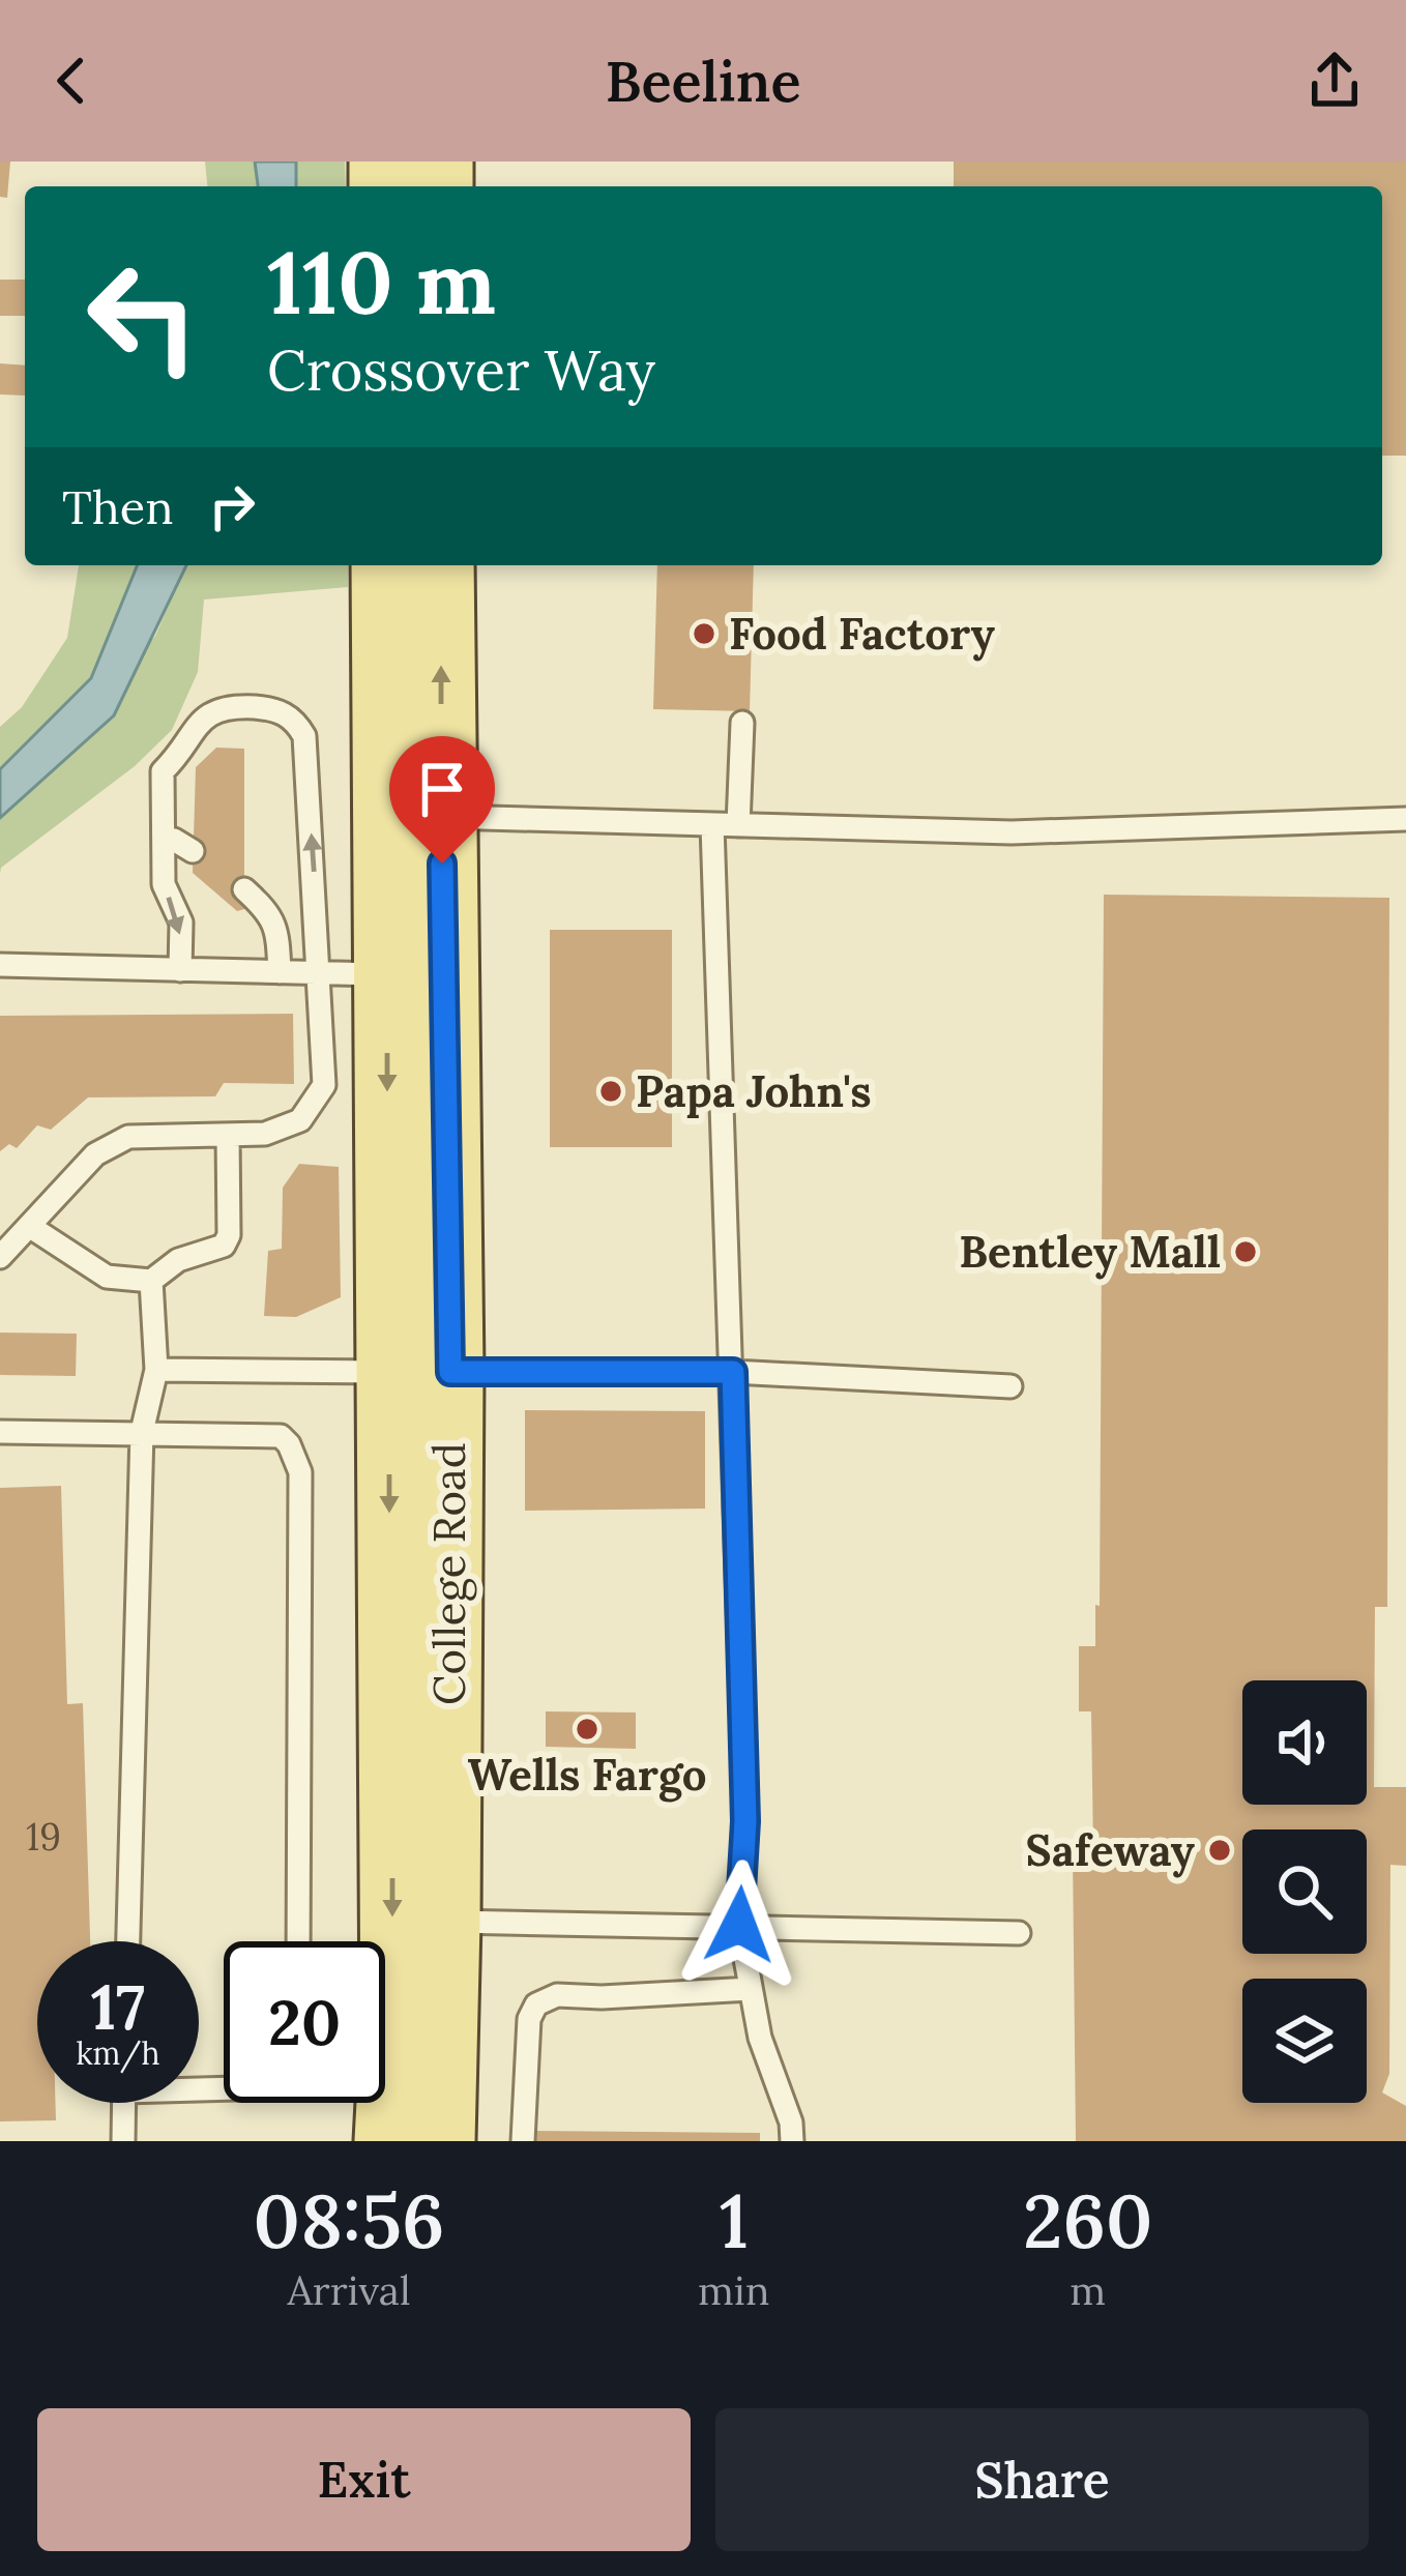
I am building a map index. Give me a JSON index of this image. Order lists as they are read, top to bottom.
{
  "streets": {
    "main road": ["College Road"]
  },
  "places": [
    "Food Factory",
    "Papa John's",
    "Bentley Mall",
    "Wells Fargo",
    "Safeway"
  ],
  "house_numbers": ["19"],
  "page": {
    "header": "Beeline",
    "turn": ["110 m", "Crossover Way"],
    "then": "Then",
    "speed": "17 km/h",
    "limit": "20",
    "eta": [
      "08:56",
      "Arrival",
      "1",
      "min",
      "260",
      "m"
    ],
    "buttons": ["Exit", "Share"]
  }
}
